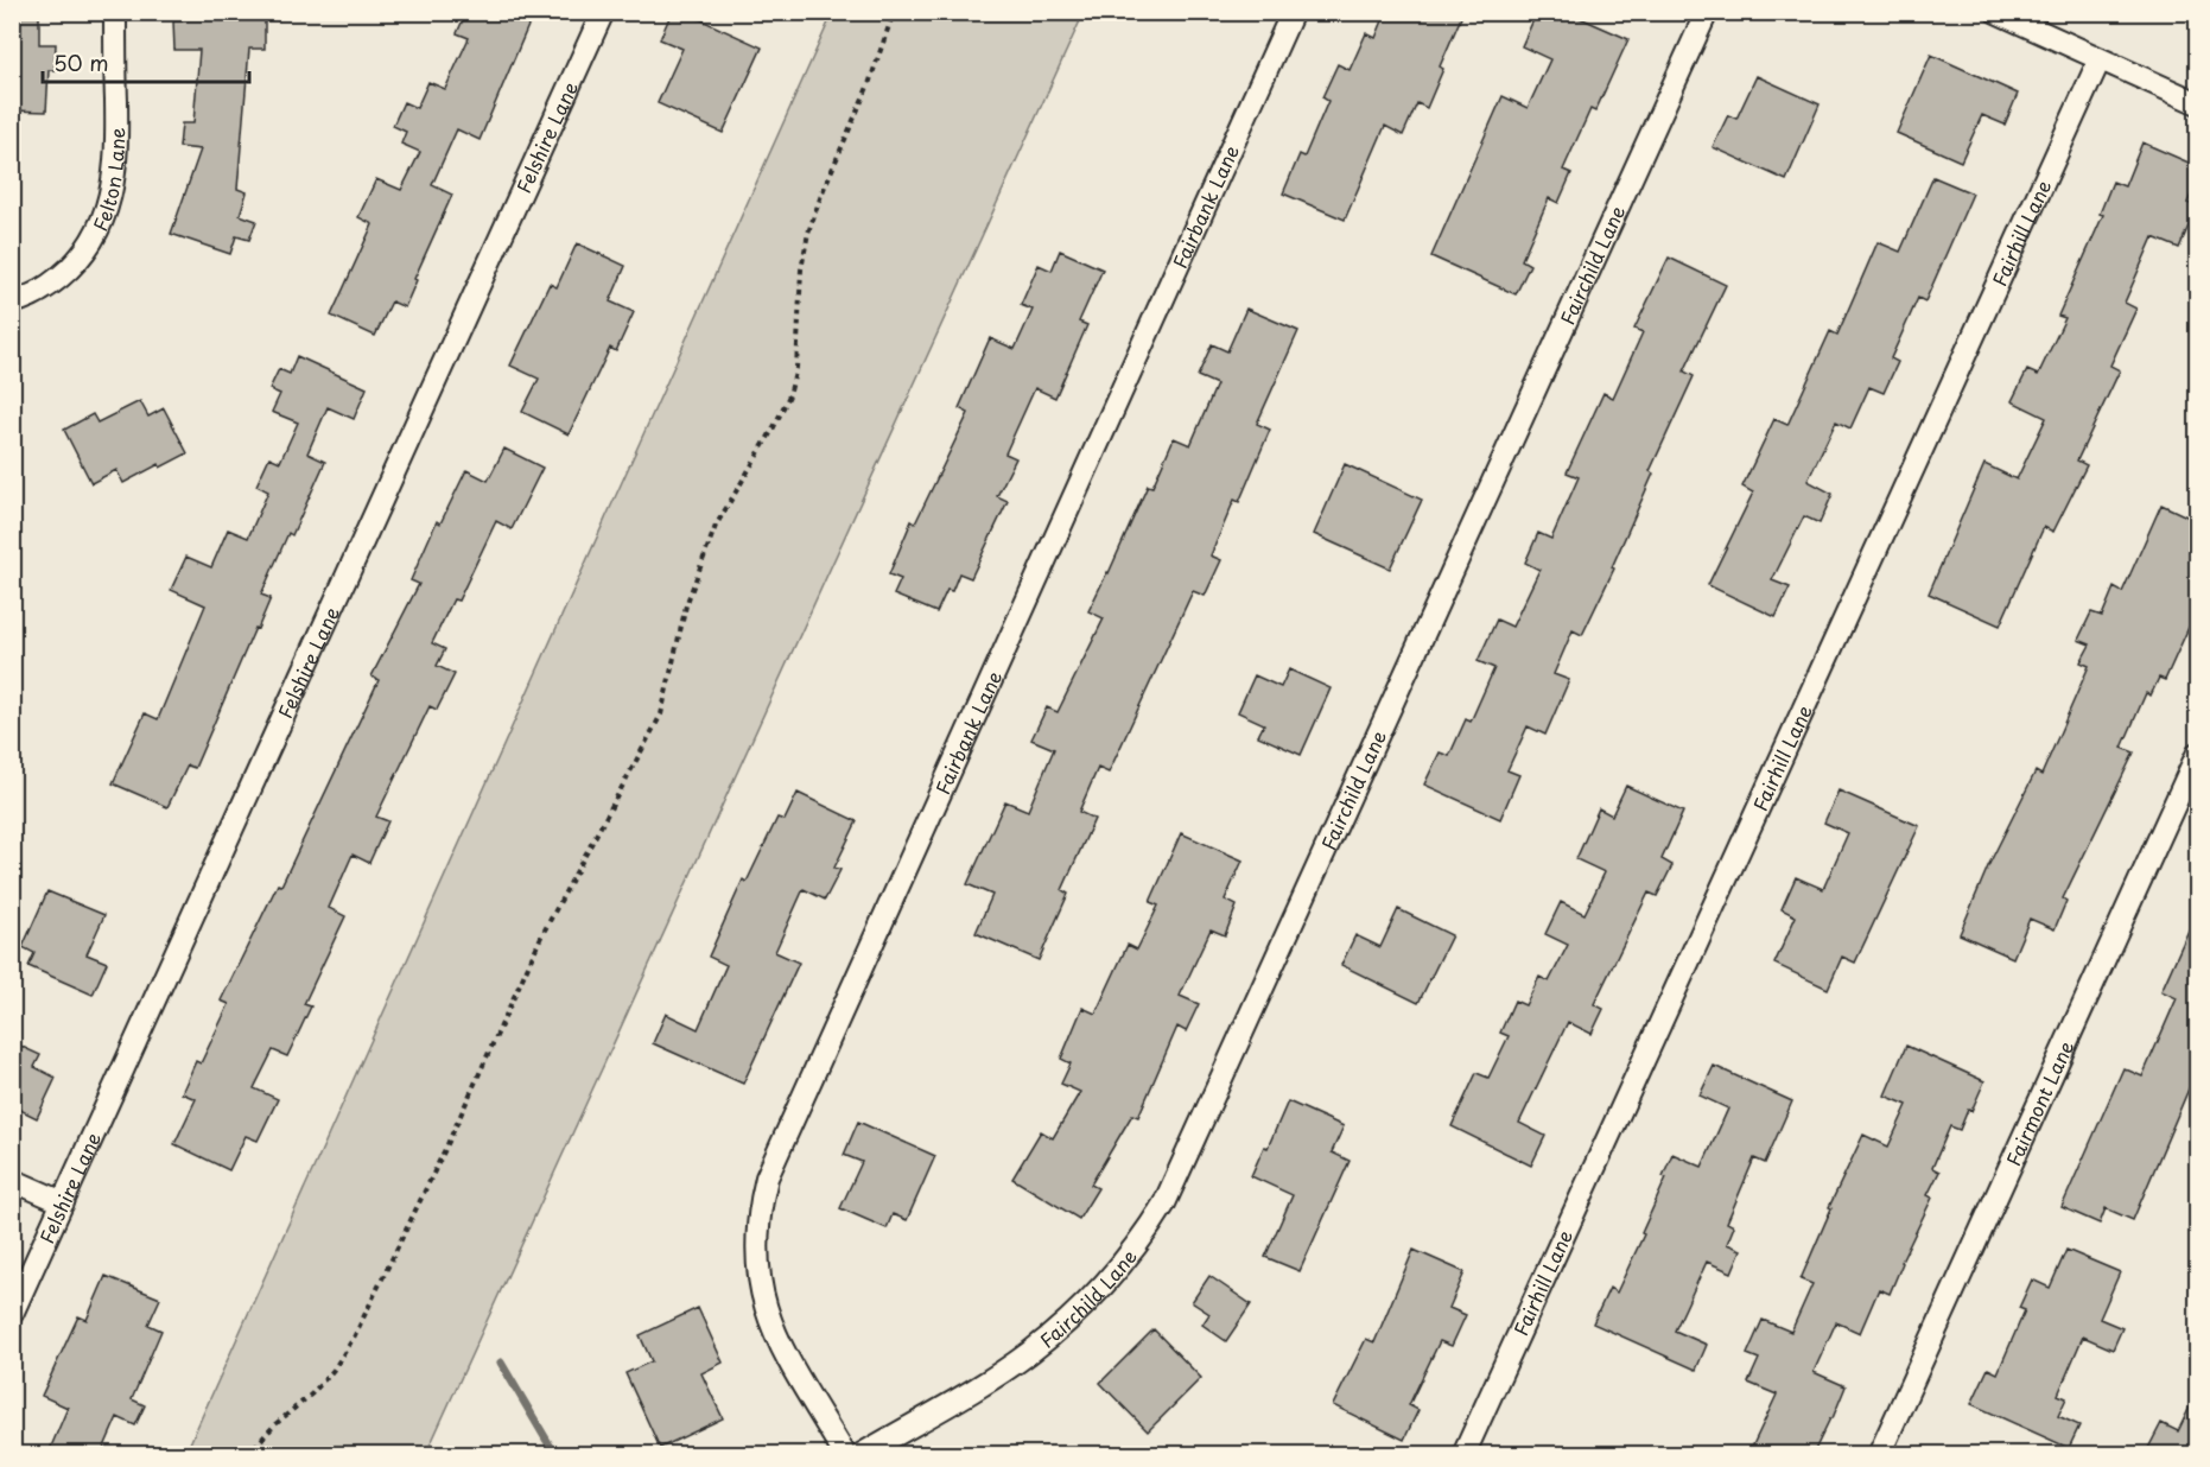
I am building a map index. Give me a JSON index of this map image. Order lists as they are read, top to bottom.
{
  "streets": {
    "street": [
      "Felshire Lane",
      "Felton Lane",
      "Fairbank Lane",
      "Fairhill Lane",
      "Fairchild Lane",
      "Fairmont Lane"
    ]
  },
  "scale_bar": "50 m"
}
